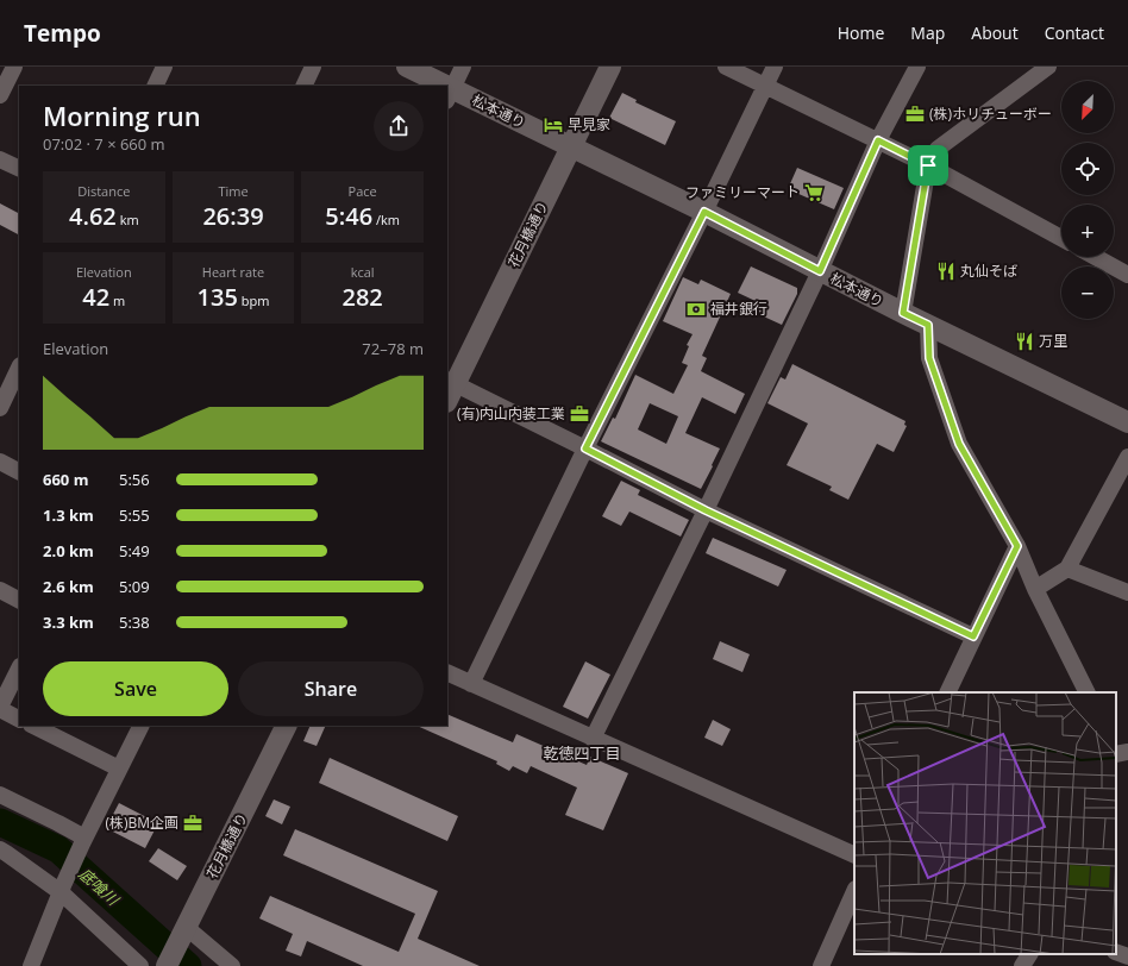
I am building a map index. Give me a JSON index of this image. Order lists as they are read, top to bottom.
{
  "streets": {
    "street": ["松本通り", "花月橋通り"]
  },
  "crossings": [
    ["松本通り", "花月橋通り"]
  ],
  "districts": ["乾徳四丁目"],
  "water": ["底喰川"],
  "places": {
    "office": ["(株)ホリチューボー", "(有)内山内装工業", "(株)BM企画"],
    "hotel": ["早見家"],
    "supermarket": ["ファミリーマート"],
    "restaurant": ["丸仙そば", "万里"],
    "bank": ["福井銀行"]
  },
  "north": "bottom left",
  "page": {
    "header": "Tempo",
    "nav": [
      "Home",
      "Map",
      "About",
      "Contact"
    ],
    "map_buttons": ["+", "−"],
    "heading": ["Morning run", "07:02 · 7 × 660 m"],
    "stats": [
      ["Distance", "4.62 km"],
      ["Time", "26:39"],
      ["Pace", "5:46 /km"],
      ["Elevation", "42 m"],
      ["Heart rate", "135 bpm"],
      ["kcal", "282"]
    ],
    "chart": ["Elevation", "72–78 m"],
    "list": [
      {
        "name": "660 m",
        "note": "5:56"
      },
      {
        "name": "1.3 km",
        "note": "5:55"
      },
      {
        "name": "2.0 km",
        "note": "5:49"
      },
      {
        "name": "2.6 km",
        "note": "5:09"
      },
      {
        "name": "3.3 km",
        "note": "5:38"
      }
    ],
    "buttons": ["Save", "Share"]
  }
}
